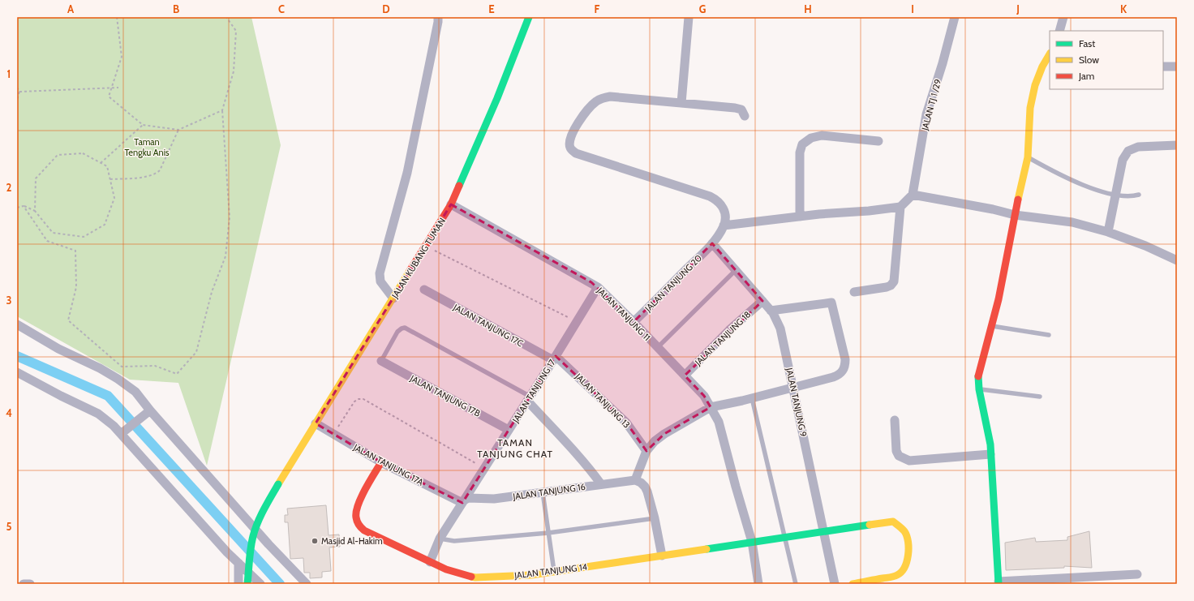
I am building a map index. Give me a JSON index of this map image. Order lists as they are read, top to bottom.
{
  "streets": {
    "street": [
      "JALAN TJ 1 /29",
      "JALAN KUBANG TUMAN",
      "JALAN TANJUNG 20",
      "JALAN TANJUNG 11",
      "JALAN TANJUNG 17C",
      "JALAN TANJUNG 18",
      "JALAN TANJUNG 17",
      "JALAN TANJUNG 17B",
      "JALAN TANJUNG 13",
      "JALAN TANJUNG 9",
      "JALAN TANJUNG 17A",
      "JALAN TANJUNG 16",
      "JALAN TANJUNG 14"
    ]
  },
  "crossings": [
    ["JALAN KUBANG TUMAN", "JALAN TANJUNG 11"],
    ["JALAN KUBANG TUMAN", "JALAN TANJUNG 17A"],
    ["JALAN TANJUNG 20", "JALAN TANJUNG 11"],
    ["JALAN TANJUNG 20", "JALAN TANJUNG 9"],
    ["JALAN TANJUNG 11", "JALAN TANJUNG 18"],
    ["JALAN TANJUNG 11", "JALAN TANJUNG 17"],
    ["JALAN TANJUNG 11", "JALAN TANJUNG 14"],
    ["JALAN TANJUNG 17C", "JALAN TANJUNG 17"],
    ["JALAN TANJUNG 17C", "JALAN TANJUNG 13"],
    ["JALAN TANJUNG 18", "JALAN TANJUNG 9"],
    ["JALAN TANJUNG 17", "JALAN TANJUNG 17B"],
    ["JALAN TANJUNG 17", "JALAN TANJUNG 13"],
    ["JALAN TANJUNG 17", "JALAN TANJUNG 17A"],
    ["JALAN TANJUNG 17", "JALAN TANJUNG 16"],
    ["JALAN TANJUNG 17", "JALAN TANJUNG 14"],
    ["JALAN TANJUNG 9", "JALAN TANJUNG 14"],
    ["JALAN TANJUNG 17A", "JALAN TANJUNG 16"],
    ["JALAN TANJUNG 17A", "JALAN TANJUNG 14"]
  ],
  "districts": ["TAMAN TANJUNG CHAT"],
  "parks": ["Taman Tengku Anis"],
  "places": ["Masjid Al-Hakim"],
  "legend": ["Fast", "Slow", "Jam"],
  "grid": {
    "columns": [
      "A",
      "B",
      "C",
      "D",
      "E",
      "F",
      "G",
      "H",
      "I",
      "J",
      "K"
    ],
    "rows": [
      "1",
      "2",
      "3",
      "4",
      "5"
    ]
  }
}
